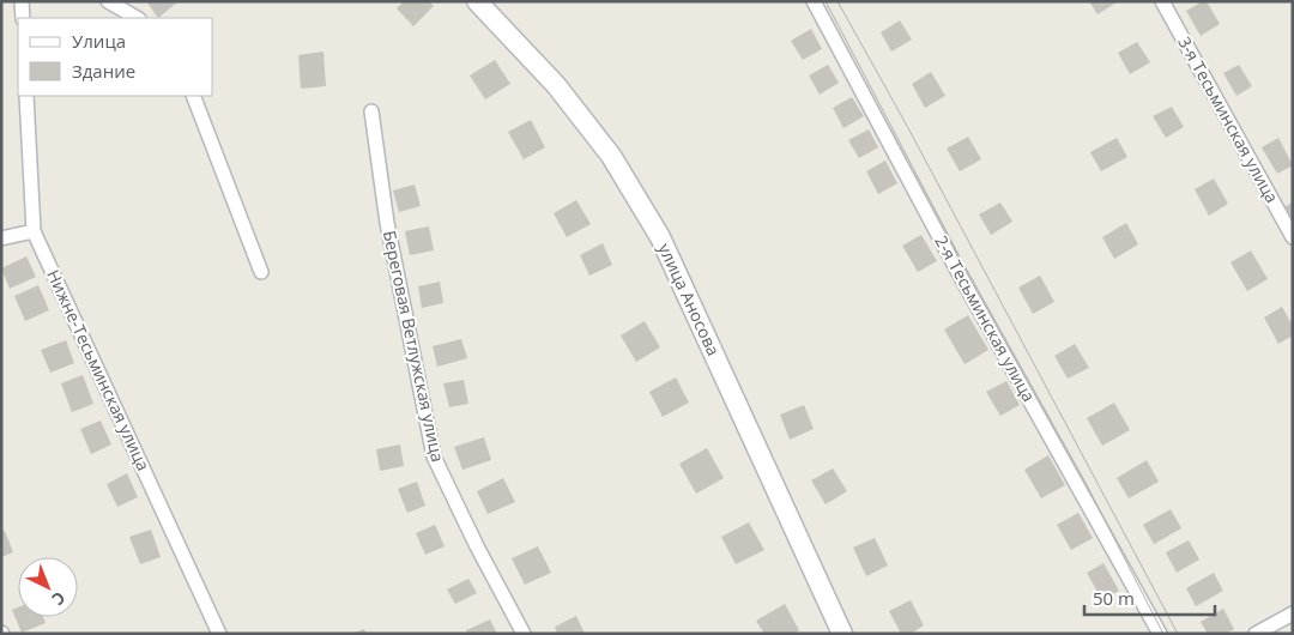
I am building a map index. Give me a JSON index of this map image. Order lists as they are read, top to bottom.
{
  "streets": {
    "main road": ["улица Аносова"],
    "street": [
      "3-я Тесьминская улица",
      "2-я Тесьминская улица",
      "Береговая Ветлужская улица",
      "Нижне-Тесьминская улица"
    ]
  },
  "legend": ["Улица", "Здание"],
  "scale_bar": "50 m",
  "north": "bottom right"
}
